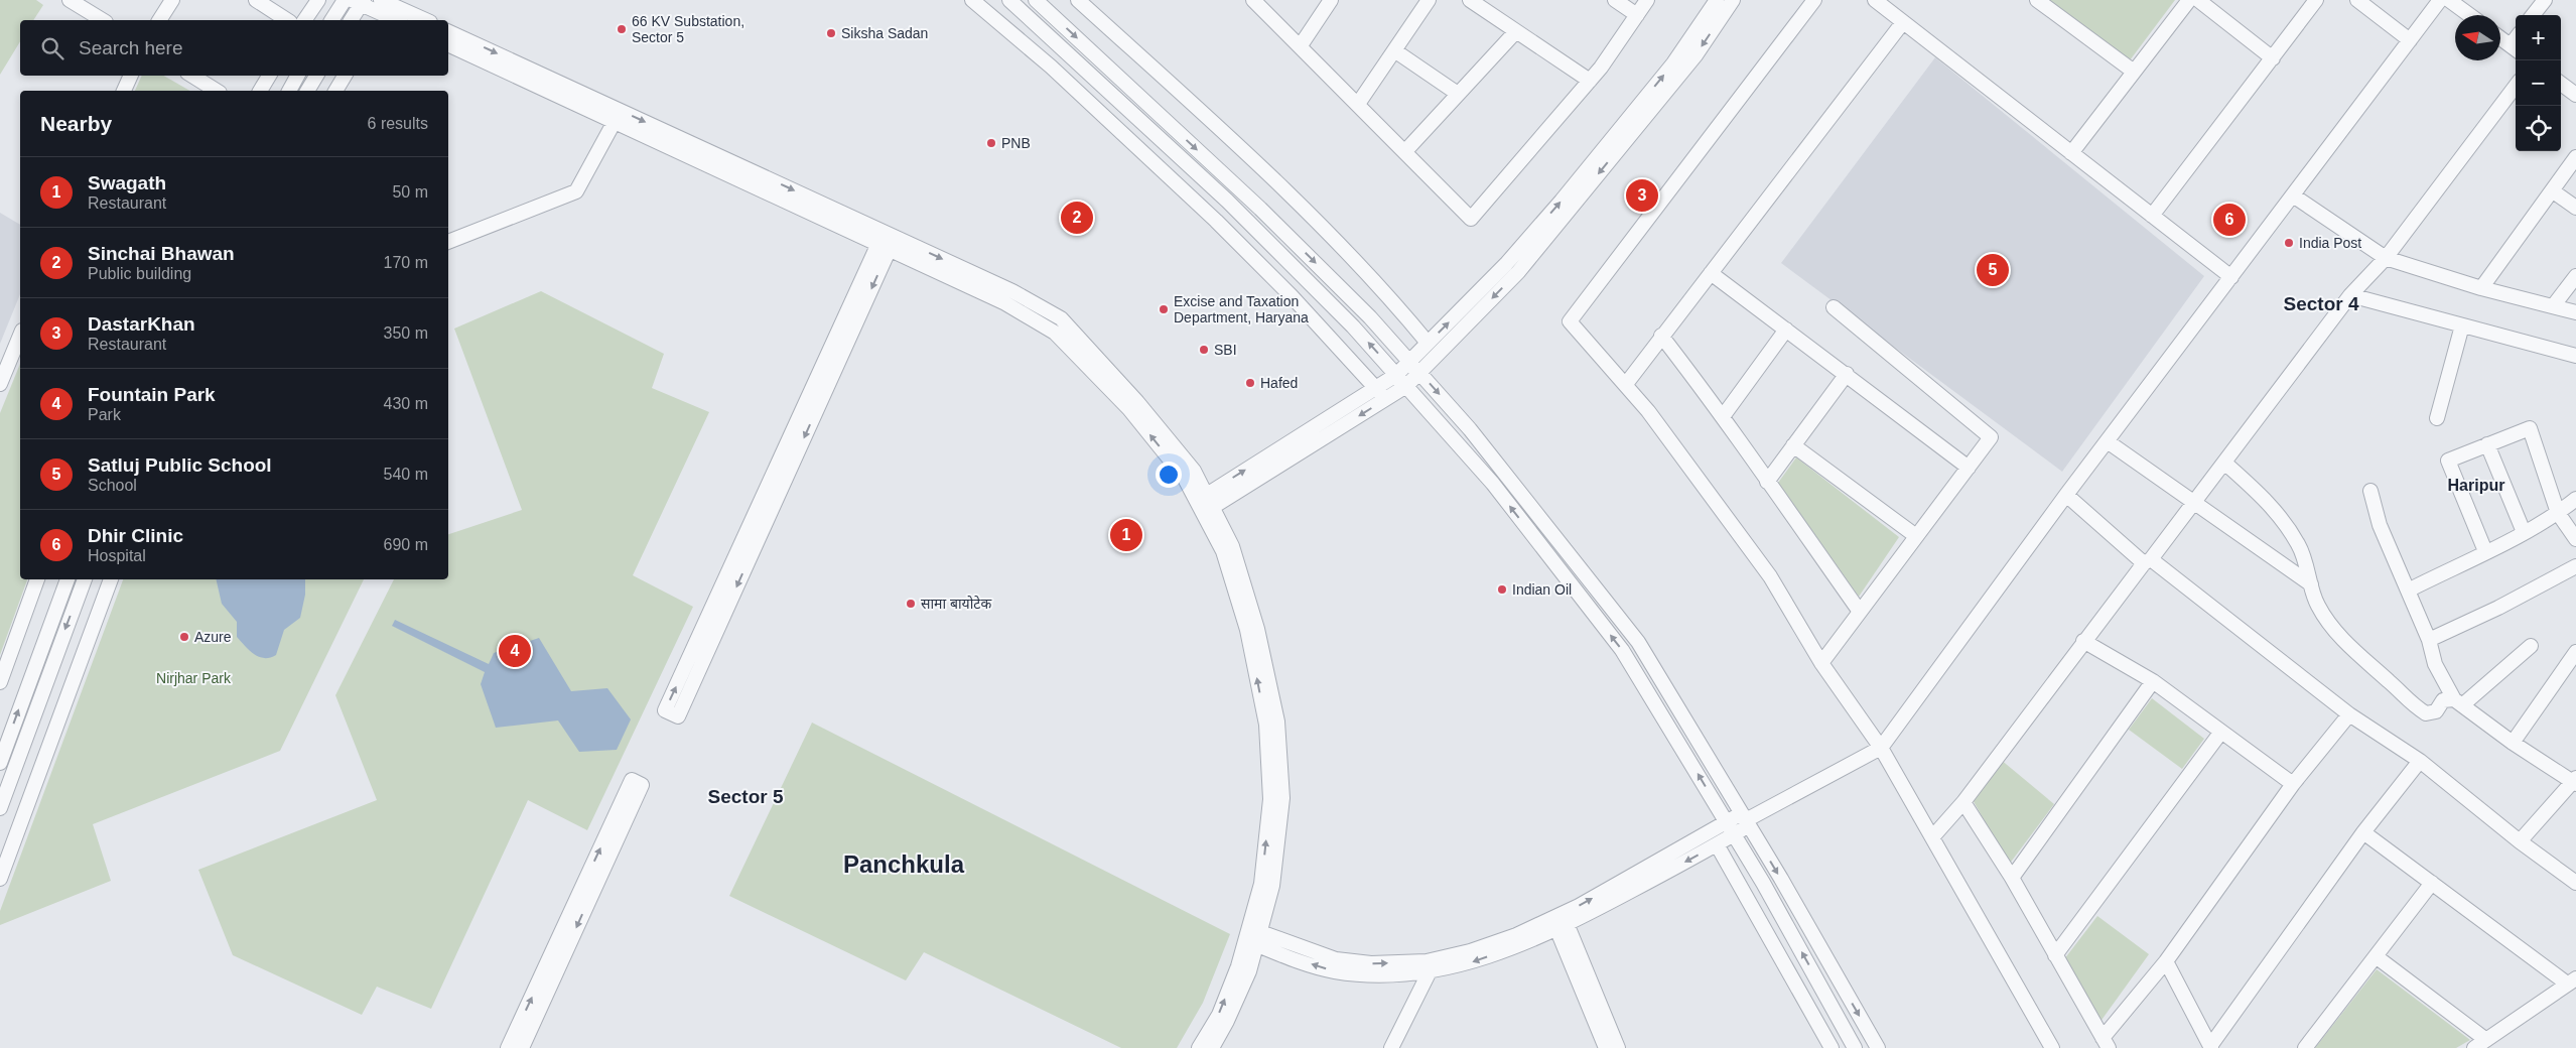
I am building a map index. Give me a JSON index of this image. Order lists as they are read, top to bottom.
{
  "districts": [
    "Sector 4",
    "Haripur",
    "Sector 5",
    "Panchkula"
  ],
  "parks": ["Nirjhar Park"],
  "places": [
    "66 KV Substation, Sector 5",
    "Siksha Sadan",
    "PNB",
    "India Post",
    "Excise and Taxation Department, Haryana",
    "SBI",
    "Hafed",
    "Indian Oil",
    "सामा बायोटेक",
    "Azure"
  ],
  "north": "left",
  "page": {
    "map_buttons": ["+", "−"],
    "search": "Search here",
    "heading": ["Nearby", "6 results"],
    "list": [
      {
        "mark": "1",
        "name": "Swagath",
        "note": "Restaurant",
        "value": "50 m"
      },
      {
        "mark": "2",
        "name": "Sinchai Bhawan",
        "note": "Public building",
        "value": "170 m"
      },
      {
        "mark": "3",
        "name": "DastarKhan",
        "note": "Restaurant",
        "value": "350 m"
      },
      {
        "mark": "4",
        "name": "Fountain Park",
        "note": "Park",
        "value": "430 m"
      },
      {
        "mark": "5",
        "name": "Satluj Public School",
        "note": "School",
        "value": "540 m"
      },
      {
        "mark": "6",
        "name": "Dhir Clinic",
        "note": "Hospital",
        "value": "690 m"
      }
    ],
    "pins": [
      "3",
      "2",
      "6",
      "5",
      "1",
      "4"
    ]
  }
}
